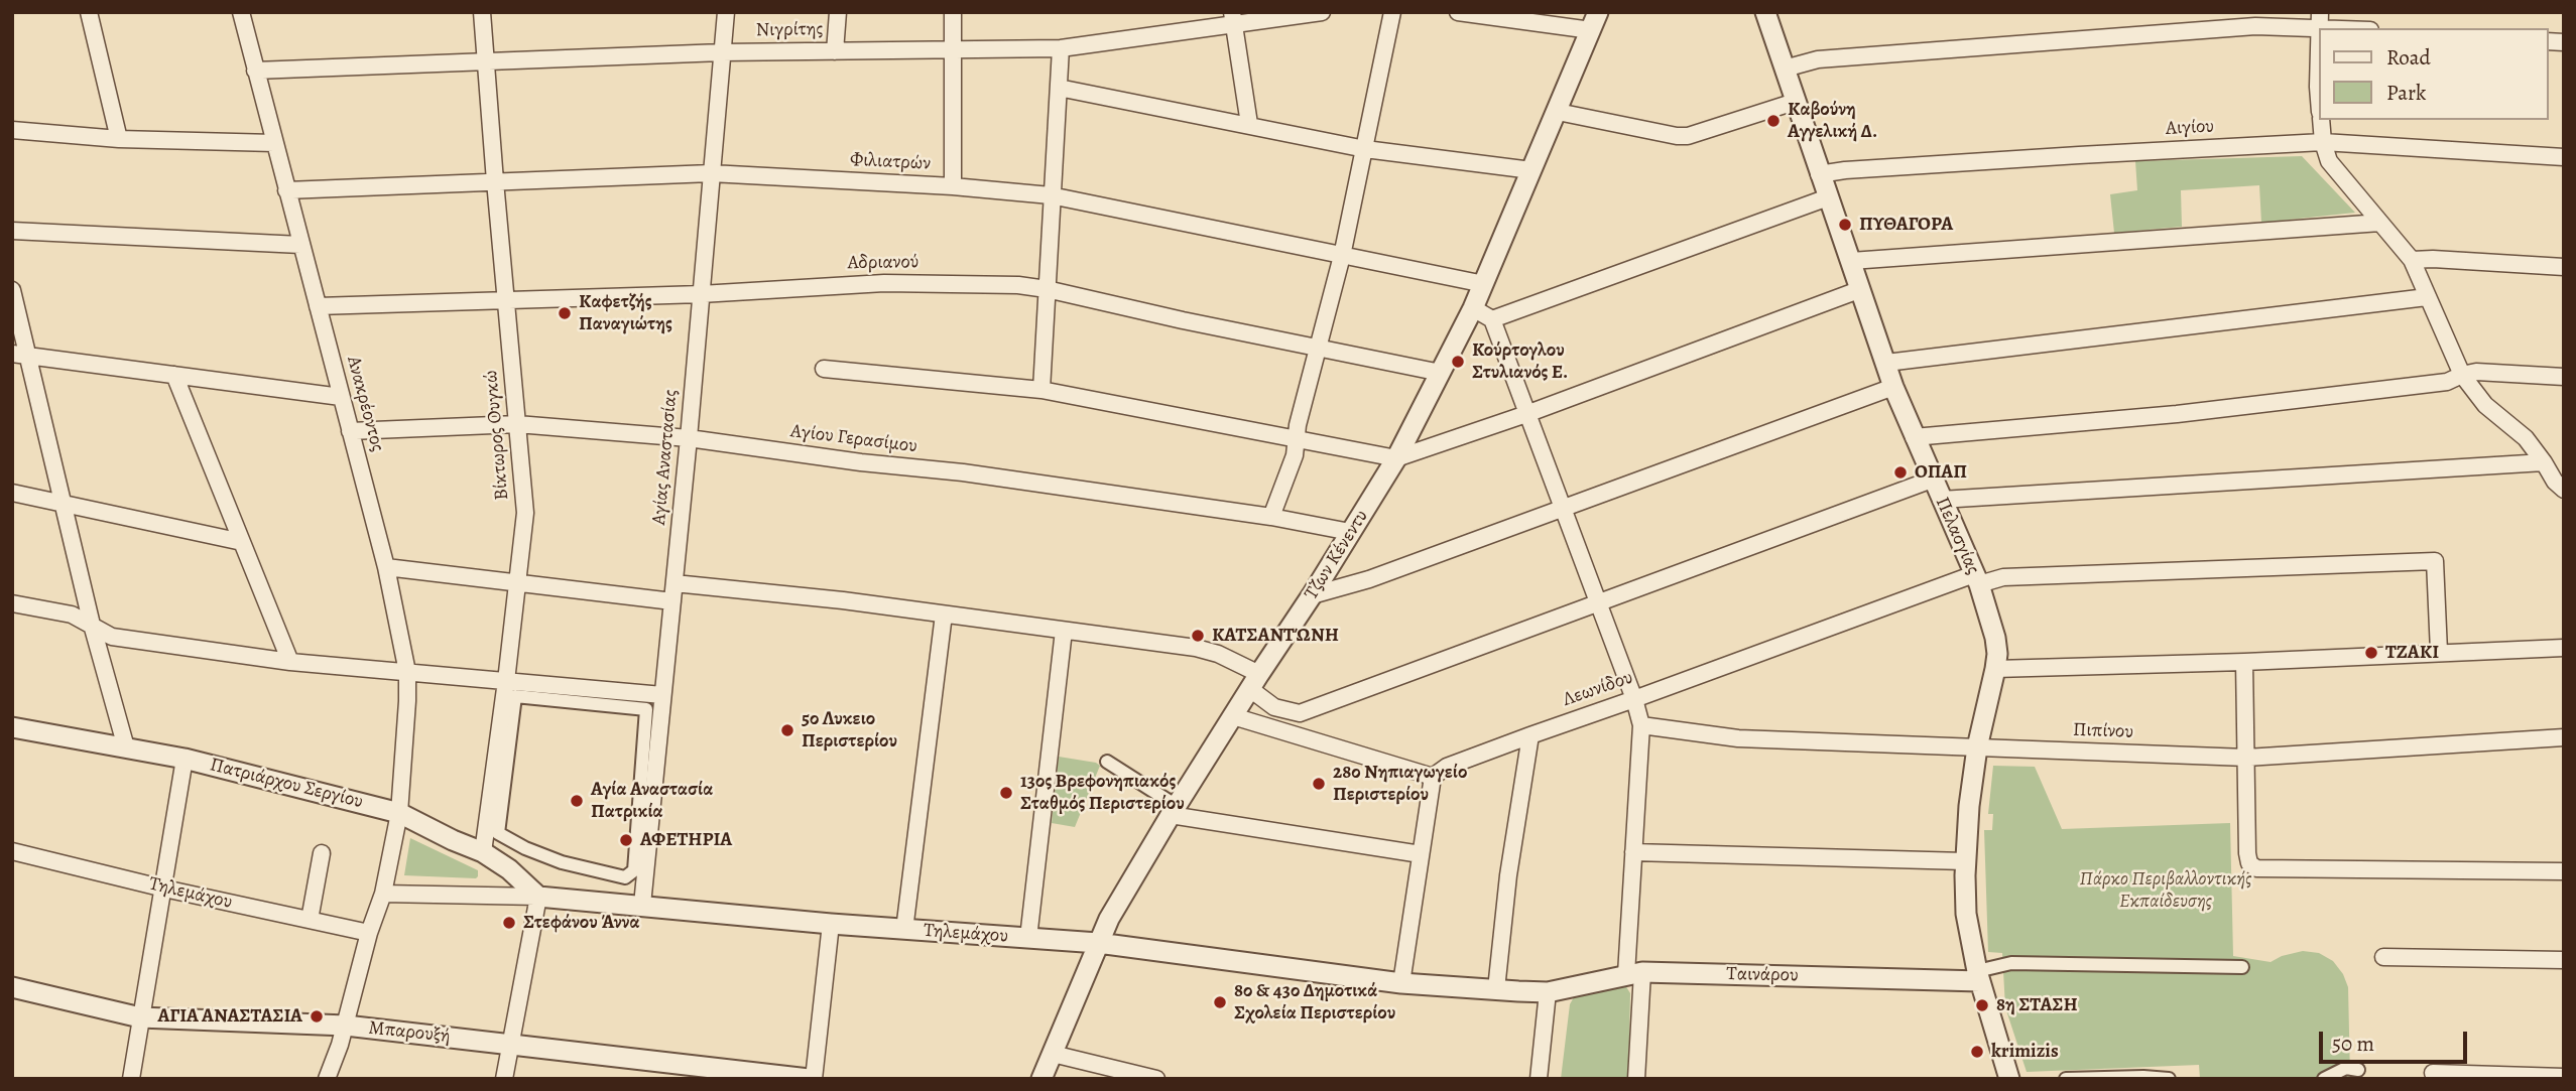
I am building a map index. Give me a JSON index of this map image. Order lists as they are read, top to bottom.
{
  "streets": {
    "street": [
      "Νιγρίτης",
      "Αιγίου",
      "Φιλιατρών",
      "Αδριανού",
      "Ανακρέοντος",
      "Βίκτωρος Ουγκώ",
      "Αγίου Γερασίμου",
      "Αγίας Αναστασίας",
      "Πελασγίας",
      "Τζων Κένεντυ",
      "Λεωνίδου",
      "Πιπίνου",
      "Πατριάρχου Σεργίου",
      "Τηλεμάχου",
      "Ταινάρου",
      "Μπαρουξή"
    ]
  },
  "crossings": [
    ["Νιγρίτης", "Ανακρέοντος"],
    ["Νιγρίτης", "Βίκτωρος Ουγκώ"],
    ["Νιγρίτης", "Αγίας Αναστασίας"],
    ["Αιγίου", "Πελασγίας"],
    ["Φιλιατρών", "Ανακρέοντος"],
    ["Φιλιατρών", "Βίκτωρος Ουγκώ"],
    ["Φιλιατρών", "Αγίας Αναστασίας"],
    ["Φιλιατρών", "Τζων Κένεντυ"],
    ["Αδριανού", "Ανακρέοντος"],
    ["Αδριανού", "Βίκτωρος Ουγκώ"],
    ["Αδριανού", "Αγίας Αναστασίας"],
    ["Αδριανού", "Τζων Κένεντυ"],
    ["Ανακρέοντος", "Αγίου Γερασίμου"],
    ["Ανακρέοντος", "Πατριάρχου Σεργίου"],
    ["Ανακρέοντος", "Τηλεμάχου"],
    ["Ανακρέοντος", "Μπαρουξή"],
    ["Βίκτωρος Ουγκώ", "Αγίου Γερασίμου"],
    ["Βίκτωρος Ουγκώ", "Πατριάρχου Σεργίου"],
    ["Αγίου Γερασίμου", "Αγίας Αναστασίας"],
    ["Αγίου Γερασίμου", "Τζων Κένεντυ"],
    ["Αγίας Αναστασίας", "Τηλεμάχου"],
    ["Πελασγίας", "Λεωνίδου"],
    ["Πελασγίας", "Πιπίνου"],
    ["Πελασγίας", "Ταινάρου"],
    ["Τζων Κένεντυ", "Τηλεμάχου"],
    ["Πατριάρχου Σεργίου", "Τηλεμάχου"],
    ["Τηλεμάχου", "Ταινάρου"]
  ],
  "parks": ["Πάρκο Περιβαλλοντικής Εκπαίδευσης"],
  "places": [
    "Καβούνη Αγγελική Δ.",
    "ΠΥΘΑΓΟΡΑ",
    "Καφετζής Παναγιώτης",
    "Κούρτογλου Στυλιανός Ε.",
    "ΟΠΑΠ",
    "ΚΑΤΣΑΝΤΏΝΗ",
    "ΤΖΑΚΙ",
    "5ο Λυκειο Περιστερίου",
    "28ο Νηπιαγωγείο Περιστερίου",
    "13ος Βρεφονηπιακός Σταθμός Περιστερίου",
    "Αγία Αναστασία Πατρικία",
    "ΑΦΕΤΗΡΙΑ",
    "Στεφάνου Άννα",
    "8ο & 43ο Δημοτικά Σχολεία Περιστερίου",
    "8η ΣΤΑΣΗ",
    "ΑΓΙΑ ΑΝΑΣΤΑΣΙΑ",
    "krimizis"
  ],
  "legend": ["Road", "Park"],
  "scale_bar": "50 m"
}
